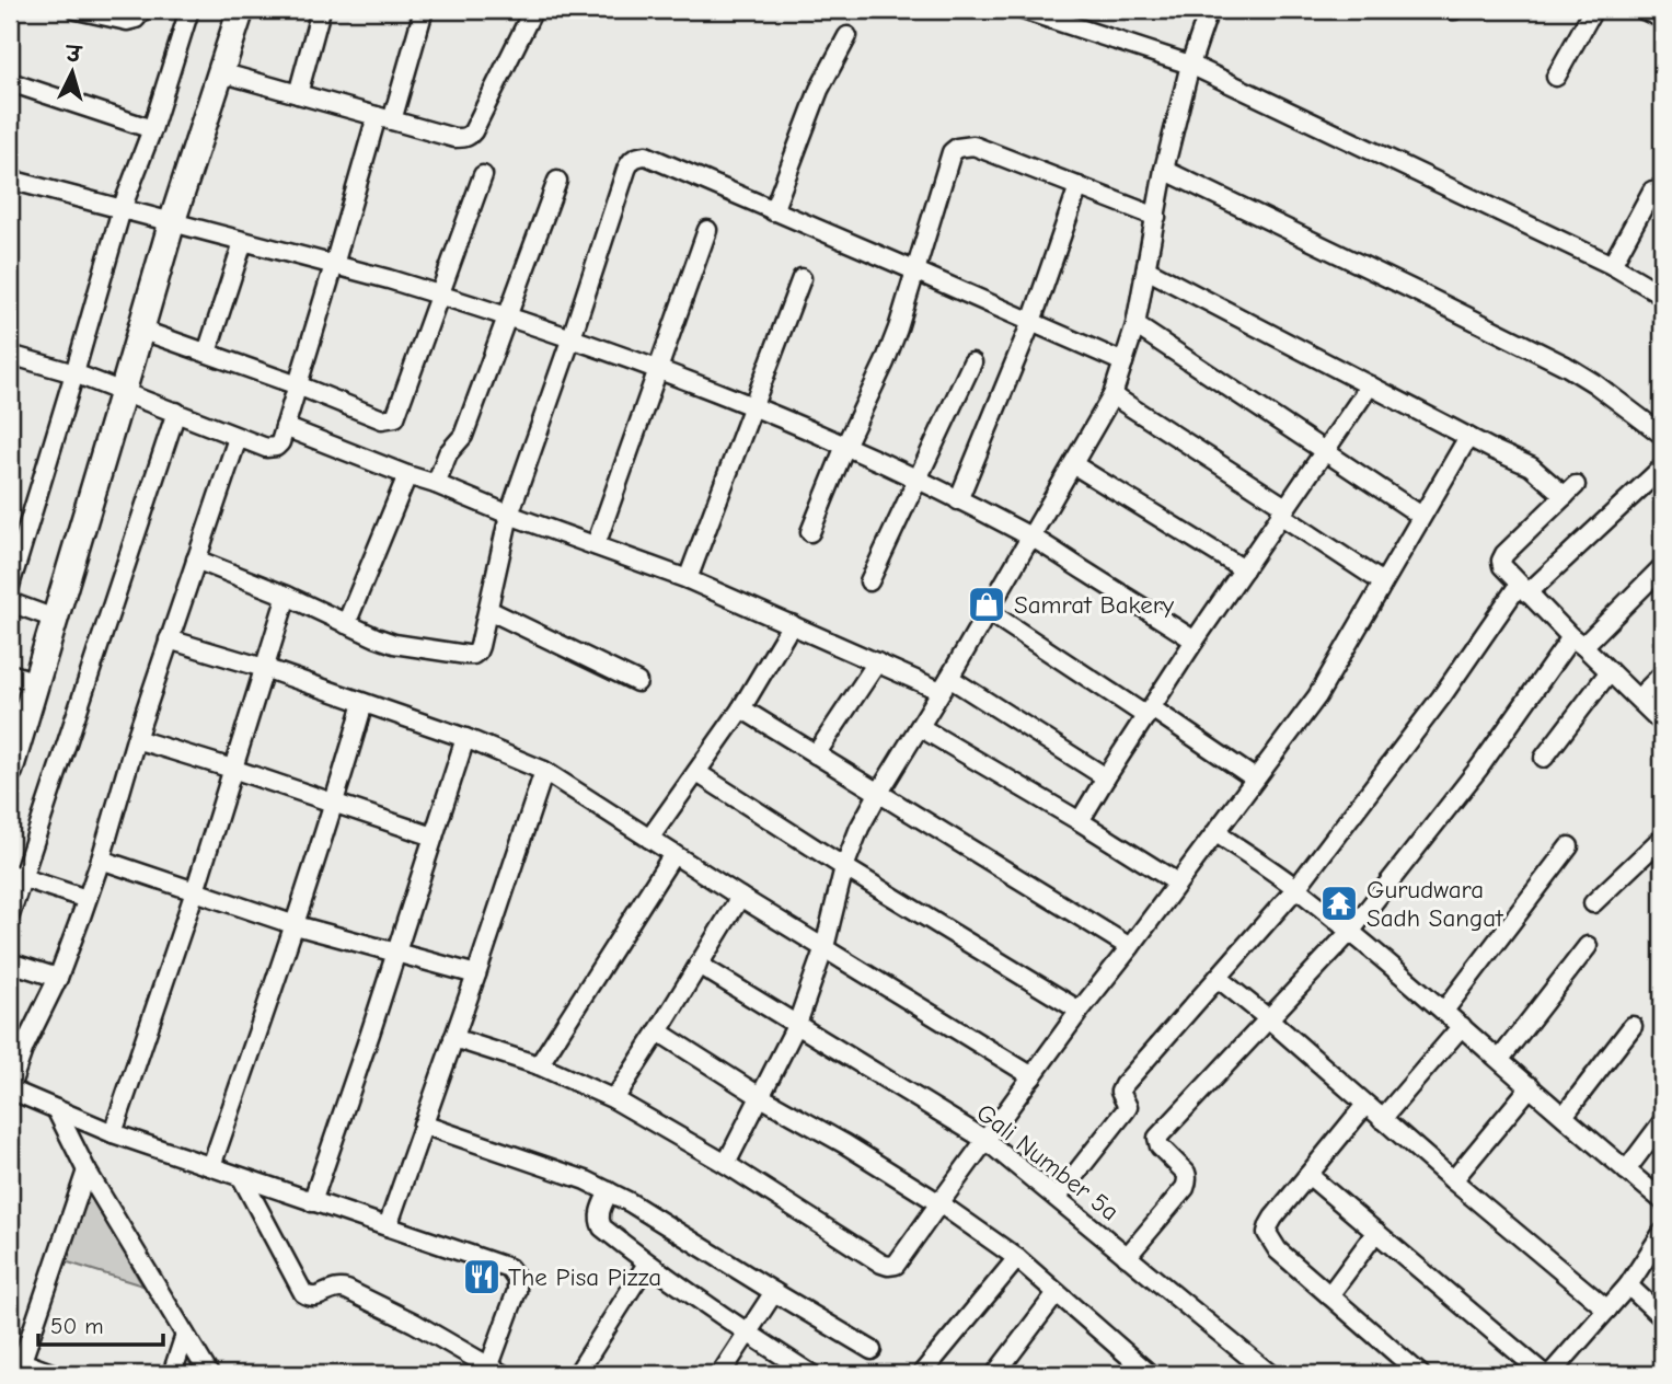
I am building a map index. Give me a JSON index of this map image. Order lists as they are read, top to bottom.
{
  "streets": {
    "street": ["Gali Number 5a"]
  },
  "places": {
    "shop": ["Samrat Bakery"],
    "temple": ["Gurudwara Sadh Sangat"],
    "restaurant": ["The Pisa Pizza"]
  },
  "scale_bar": "50 m",
  "north": "top"
}
